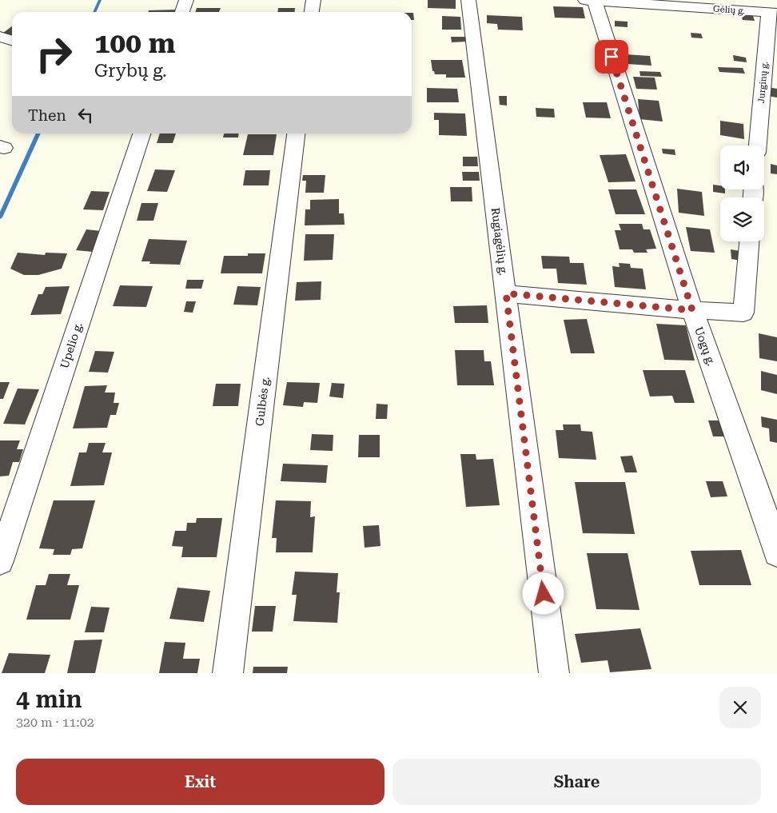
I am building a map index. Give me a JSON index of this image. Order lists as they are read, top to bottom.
{
  "streets": {
    "street": [
      "Gėlių g.",
      "Jurginų g.",
      "Rugiagėlių g.",
      "Upelio g.",
      "Uogų g.",
      "Gulbės g."
    ]
  },
  "crossings": [
    ["Gėlių g.", "Jurginų g."],
    ["Gėlių g.", "Uogų g."]
  ],
  "page": {
    "turn": ["100 m", "Grybų g."],
    "then": "Then",
    "heading": ["4 min", "320 m · 11:02"],
    "buttons": ["Exit", "Share"]
  }
}
